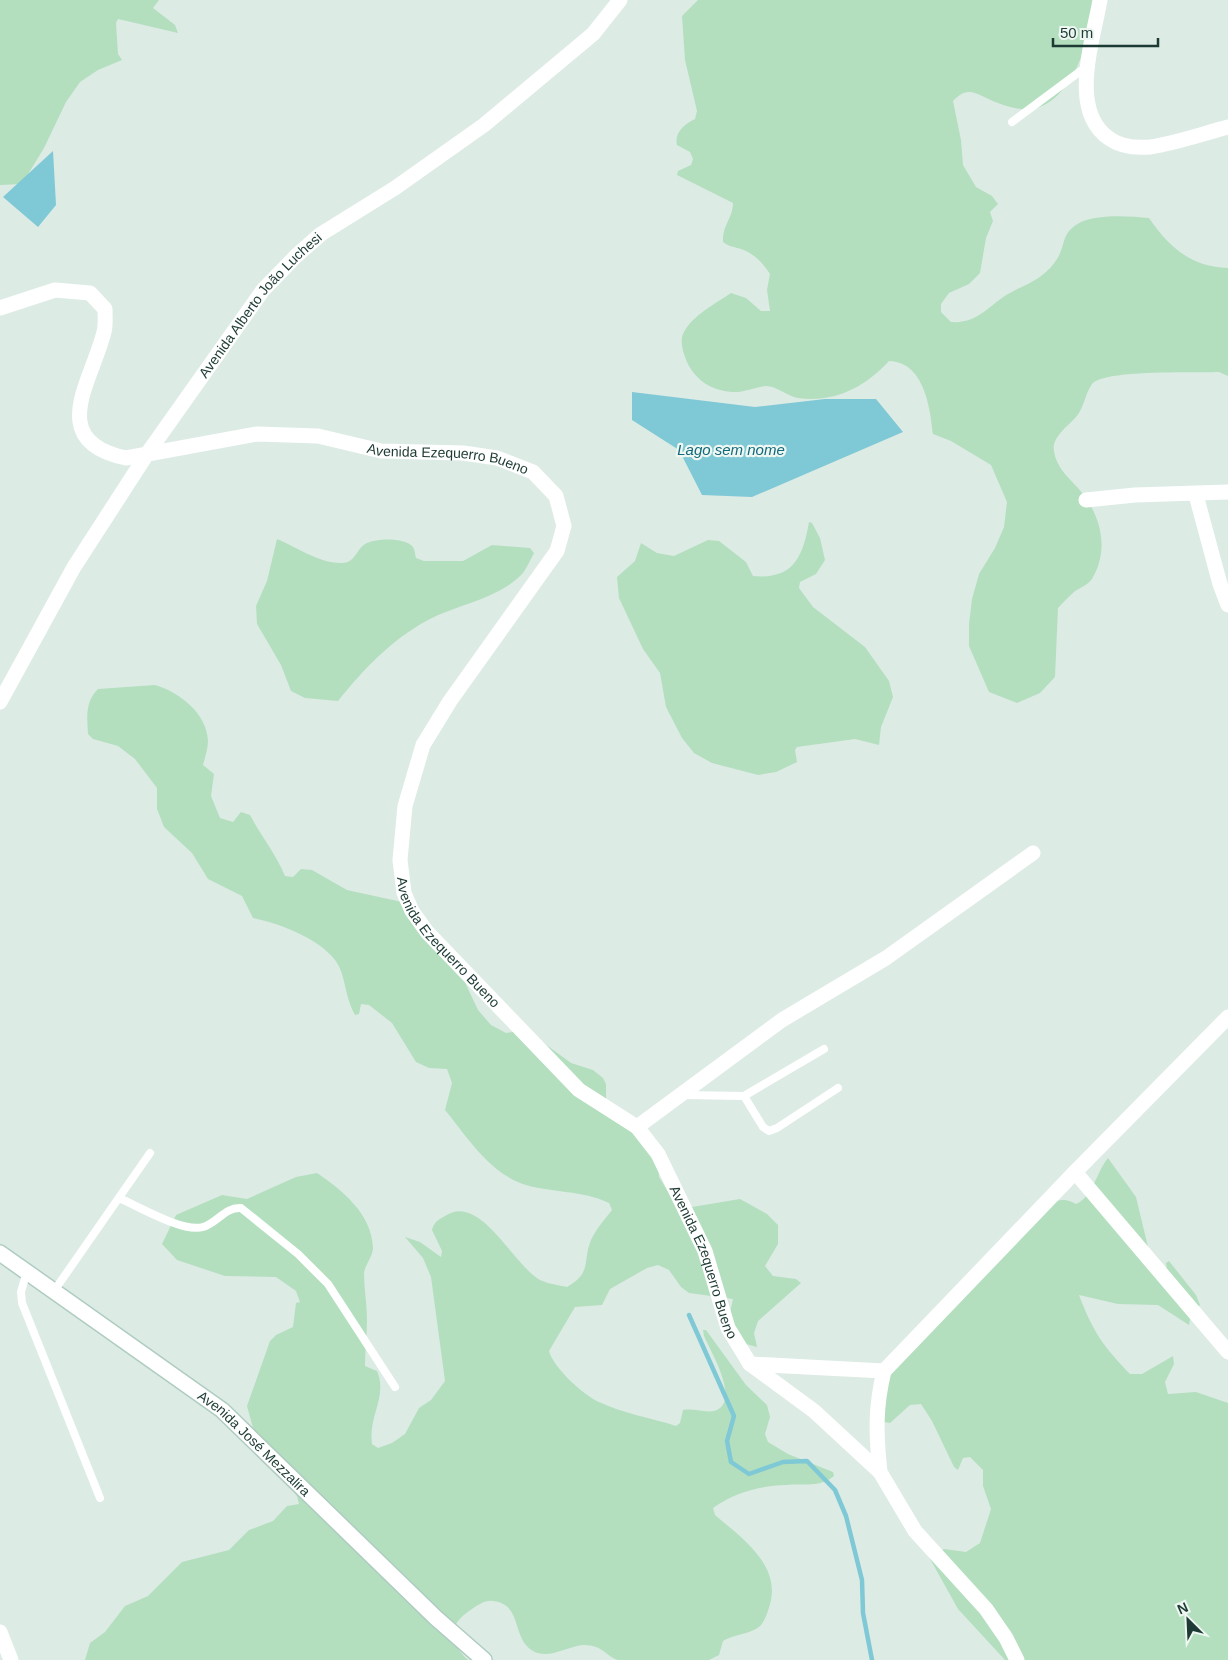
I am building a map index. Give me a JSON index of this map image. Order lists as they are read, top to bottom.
{
  "streets": {
    "street": ["Avenida Alberto João Luchesi", "Avenida Ezequerro Bueno", "Avenida José Mezzalira"]
  },
  "crossings": [
    ["Avenida Alberto João Luchesi", "Avenida Ezequerro Bueno"]
  ],
  "water": ["Lago sem nome"],
  "scale_bar": "50 m",
  "north": "top left"
}
